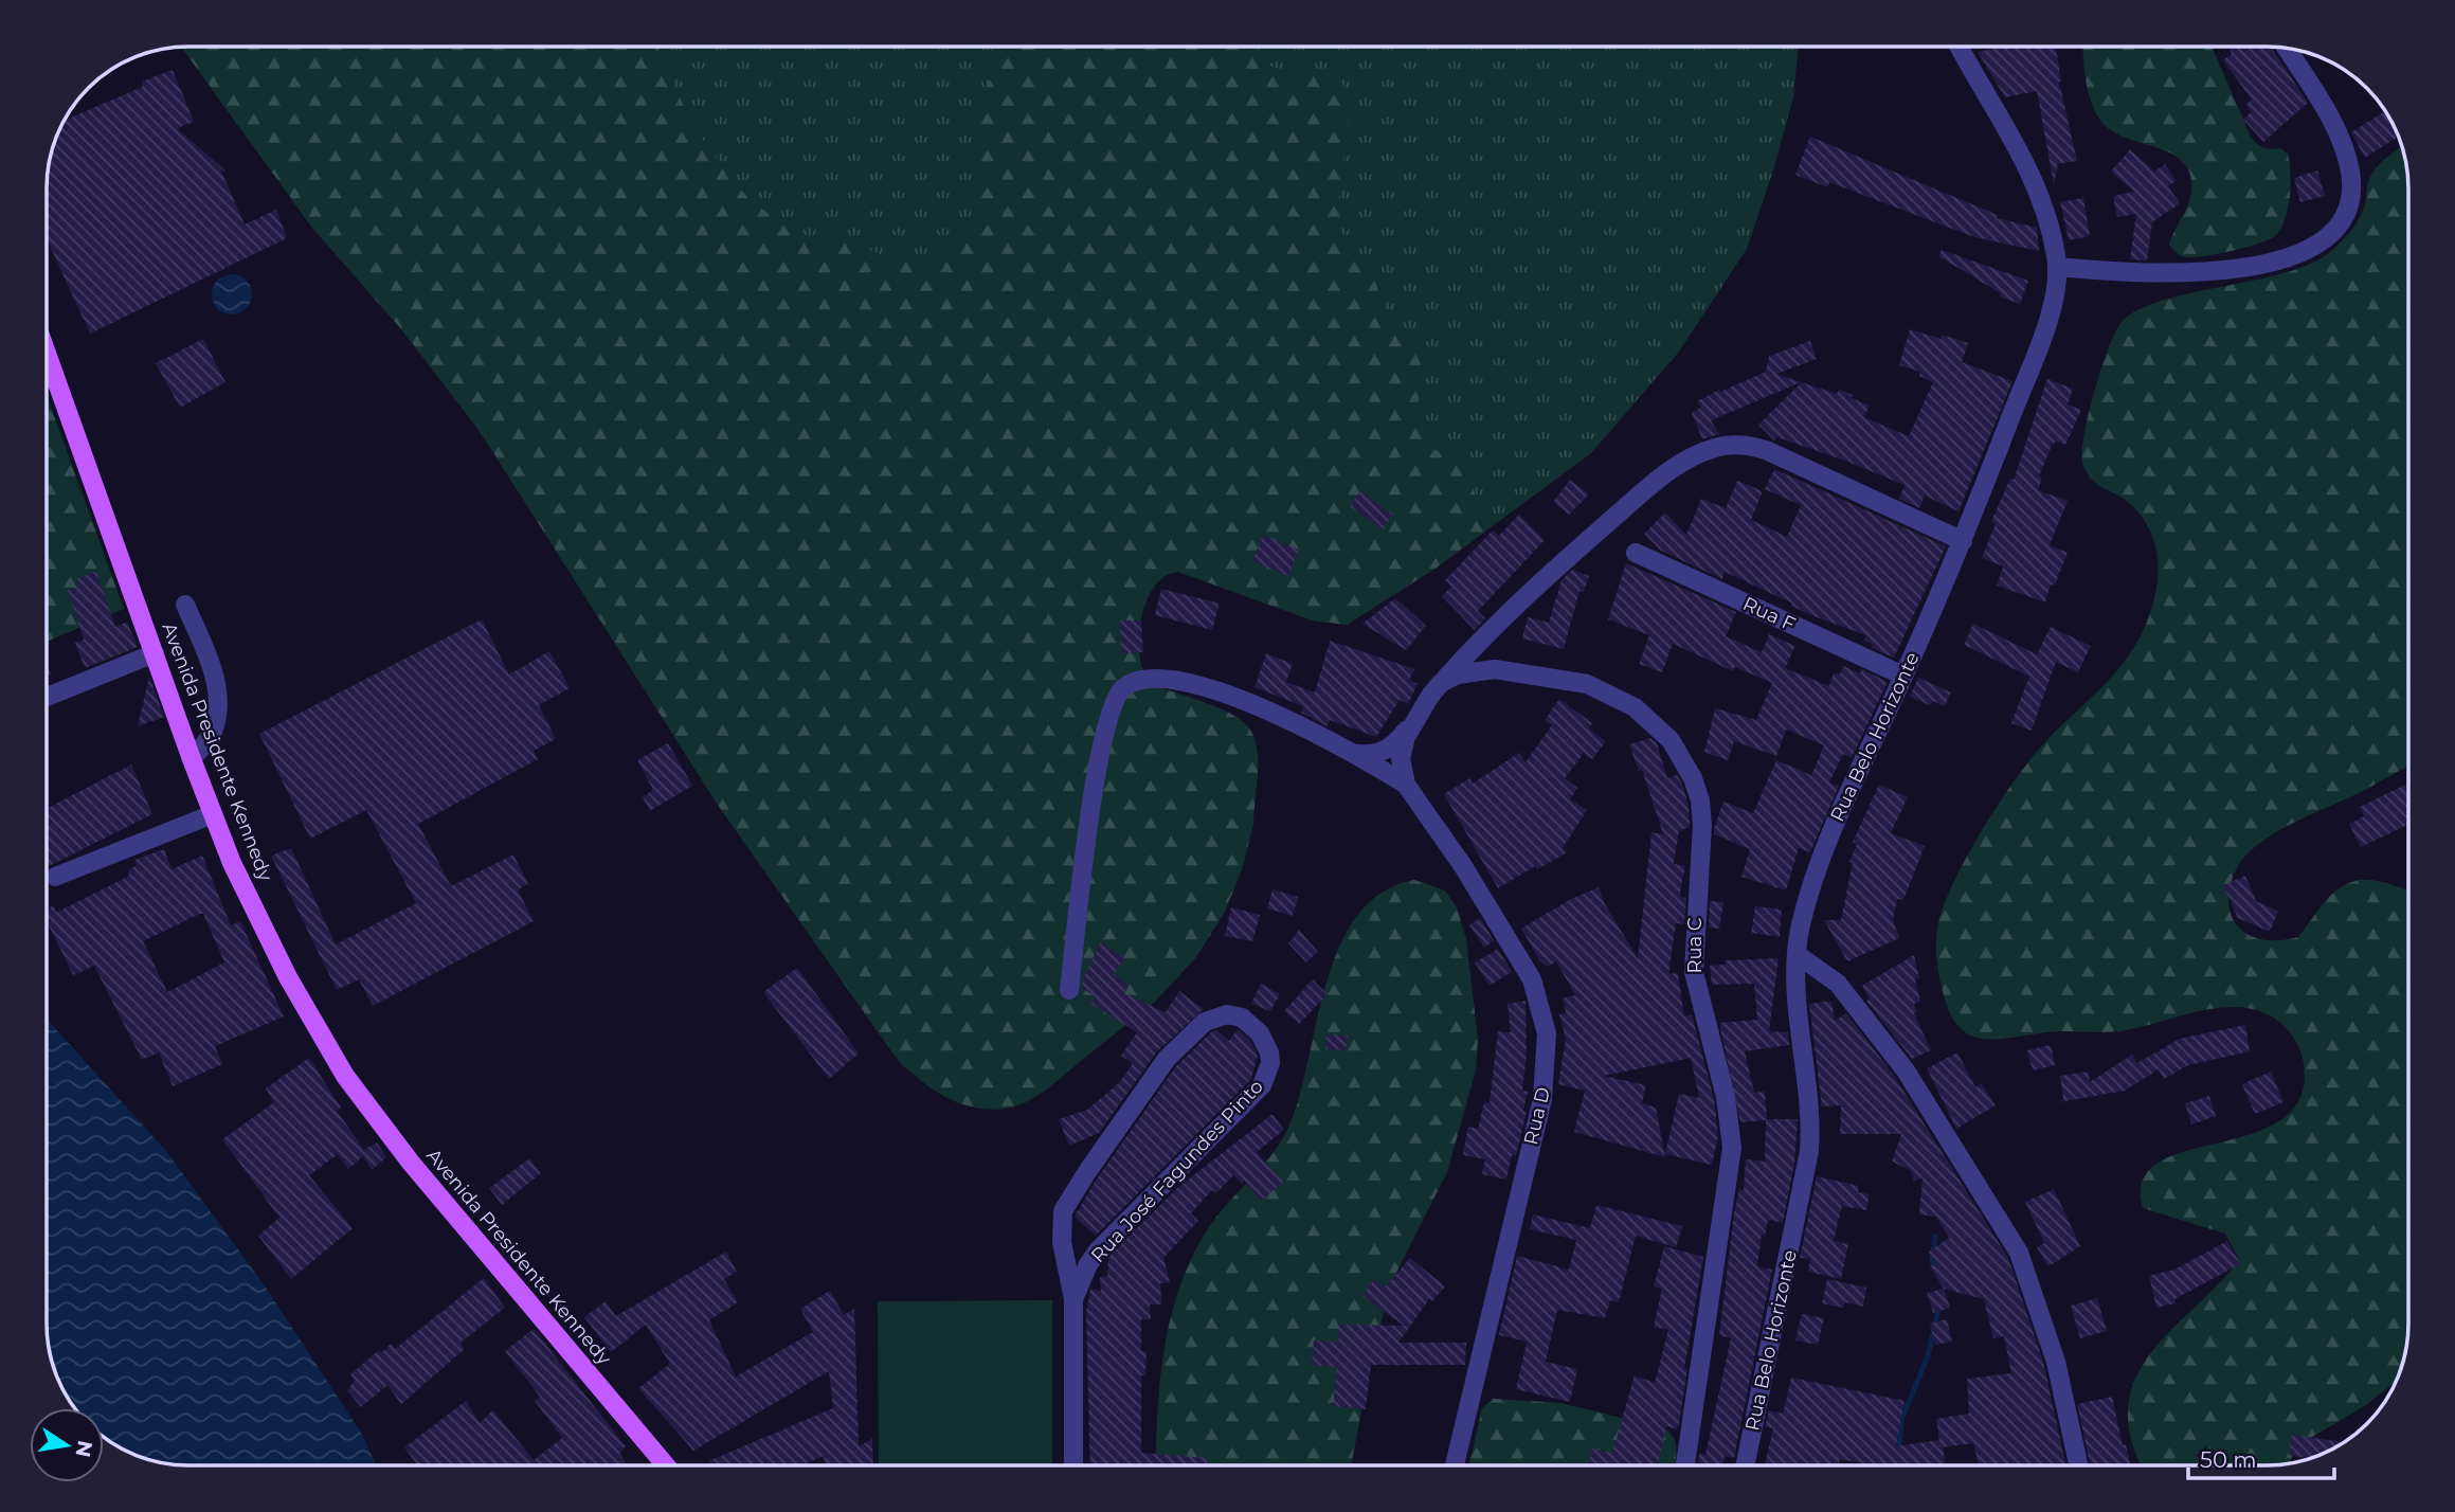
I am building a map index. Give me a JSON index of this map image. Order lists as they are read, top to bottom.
{
  "streets": {
    "main road": ["Avenida Presidente Kennedy"],
    "street": [
      "Rua F",
      "Rua Belo Horizonte",
      "Rua C",
      "Rua D",
      "Rua José Fagundes Pinto"
    ]
  },
  "crossings": [
    ["Rua F", "Rua Belo Horizonte"]
  ],
  "scale_bar": "50 m",
  "north": "right"
}
